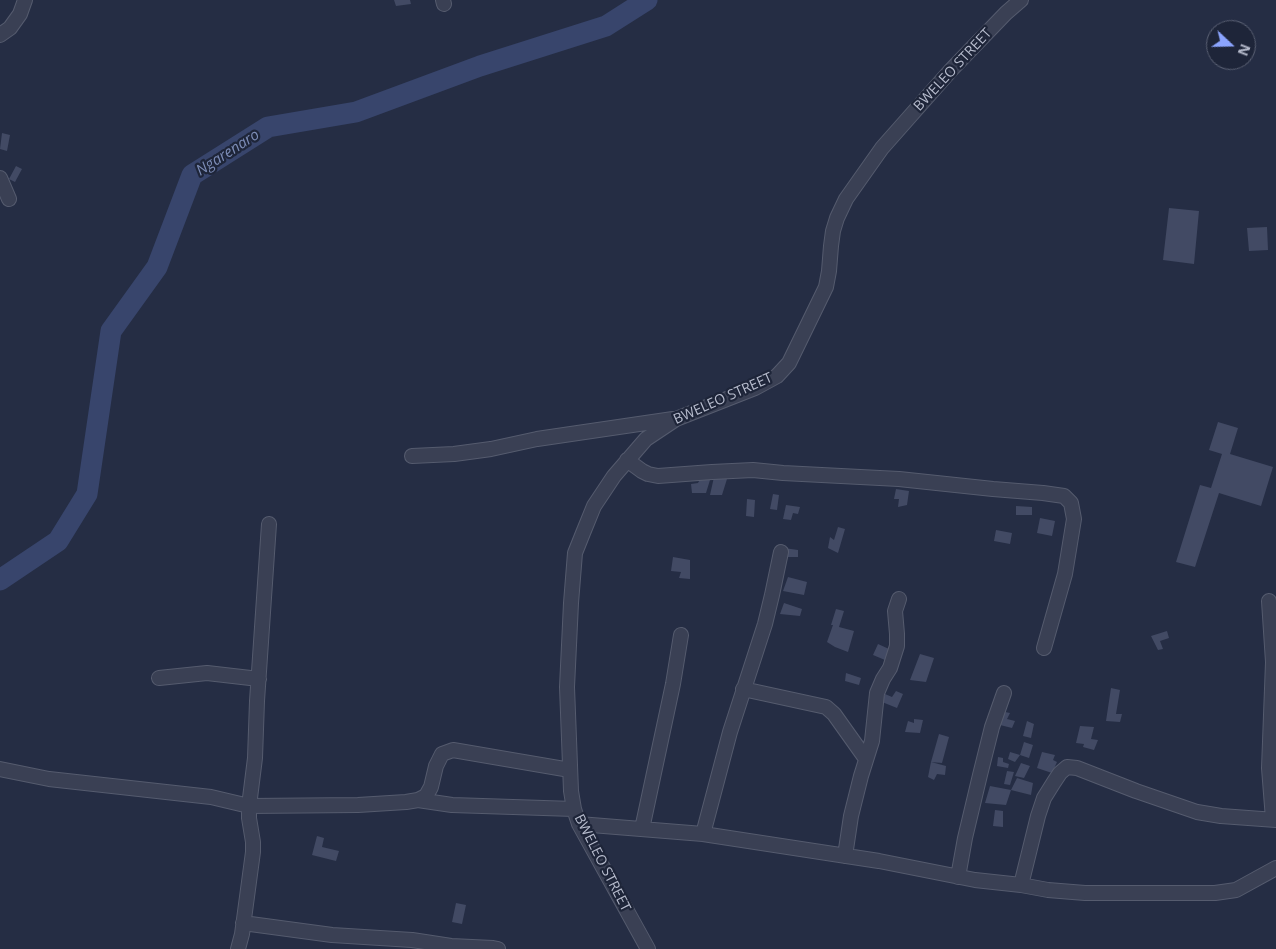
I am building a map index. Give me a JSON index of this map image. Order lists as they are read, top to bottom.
{
  "streets": {
    "street": ["BWELEO STREET"]
  },
  "water": ["Ngarenaro"],
  "north": "right"
}
